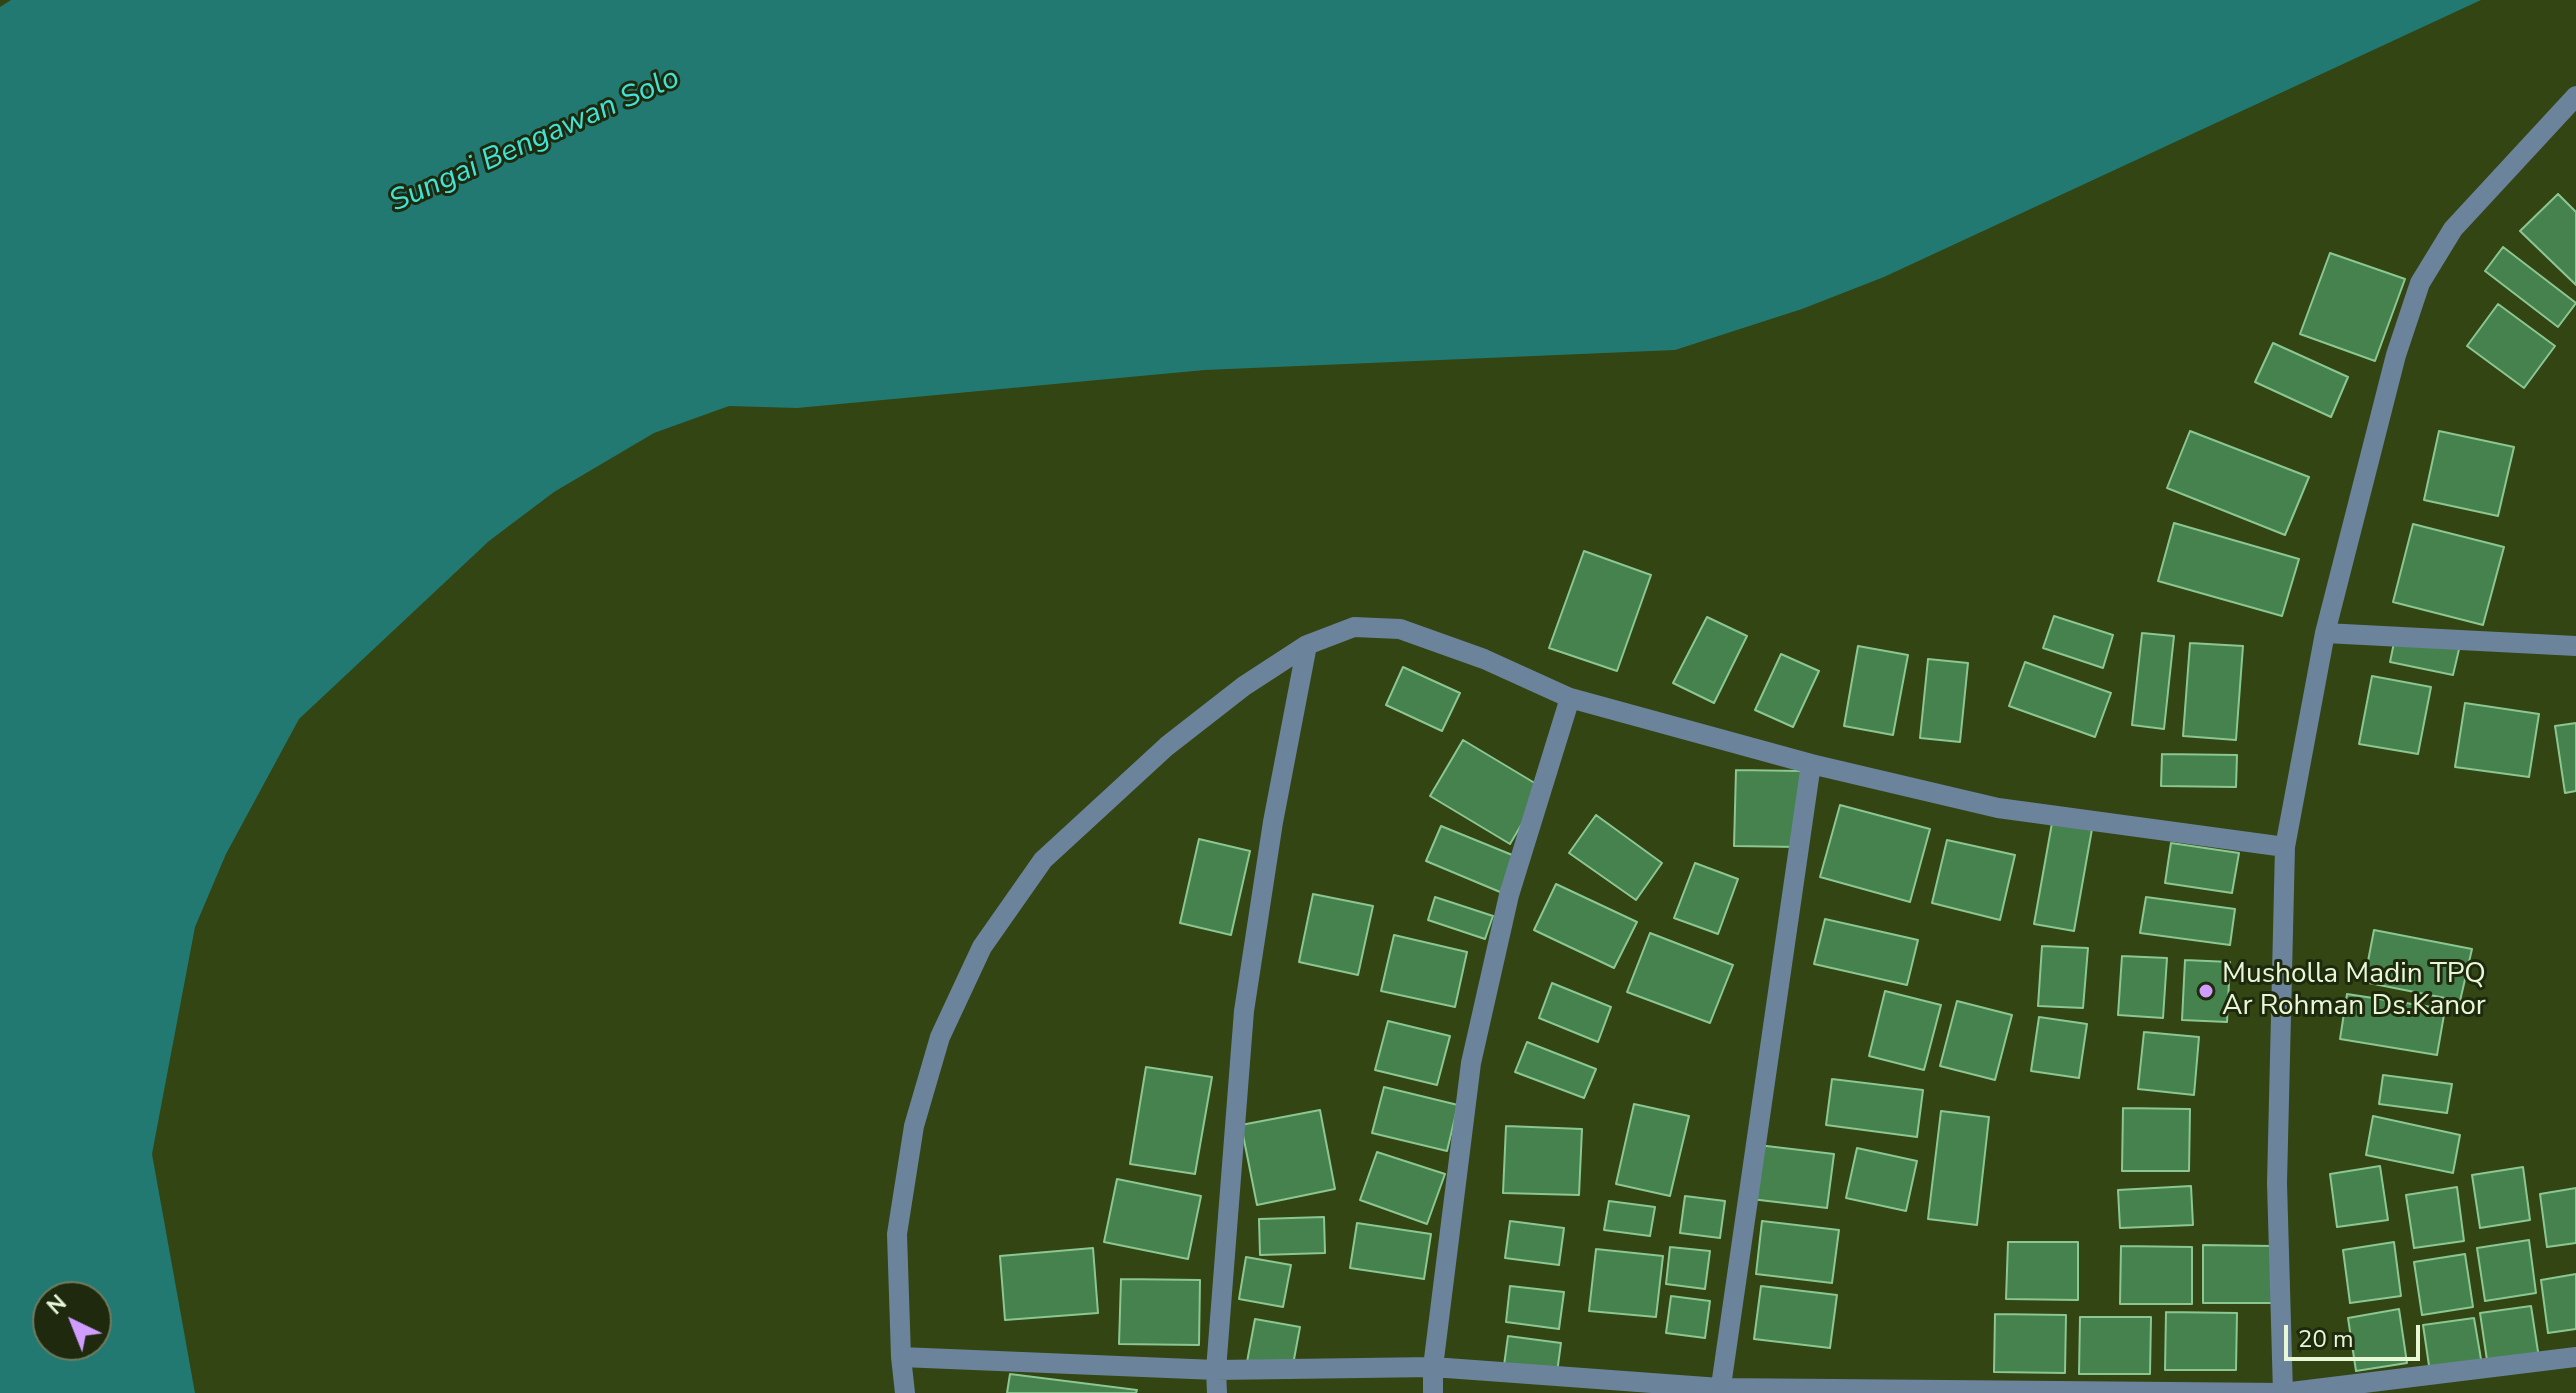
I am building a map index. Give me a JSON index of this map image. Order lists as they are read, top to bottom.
{
  "water": ["Sungai Bengawan Solo"],
  "places": ["Musholla Madin TPQ Ar Rohman Ds.Kanor"],
  "scale_bar": "20 m",
  "north": "top left"
}
